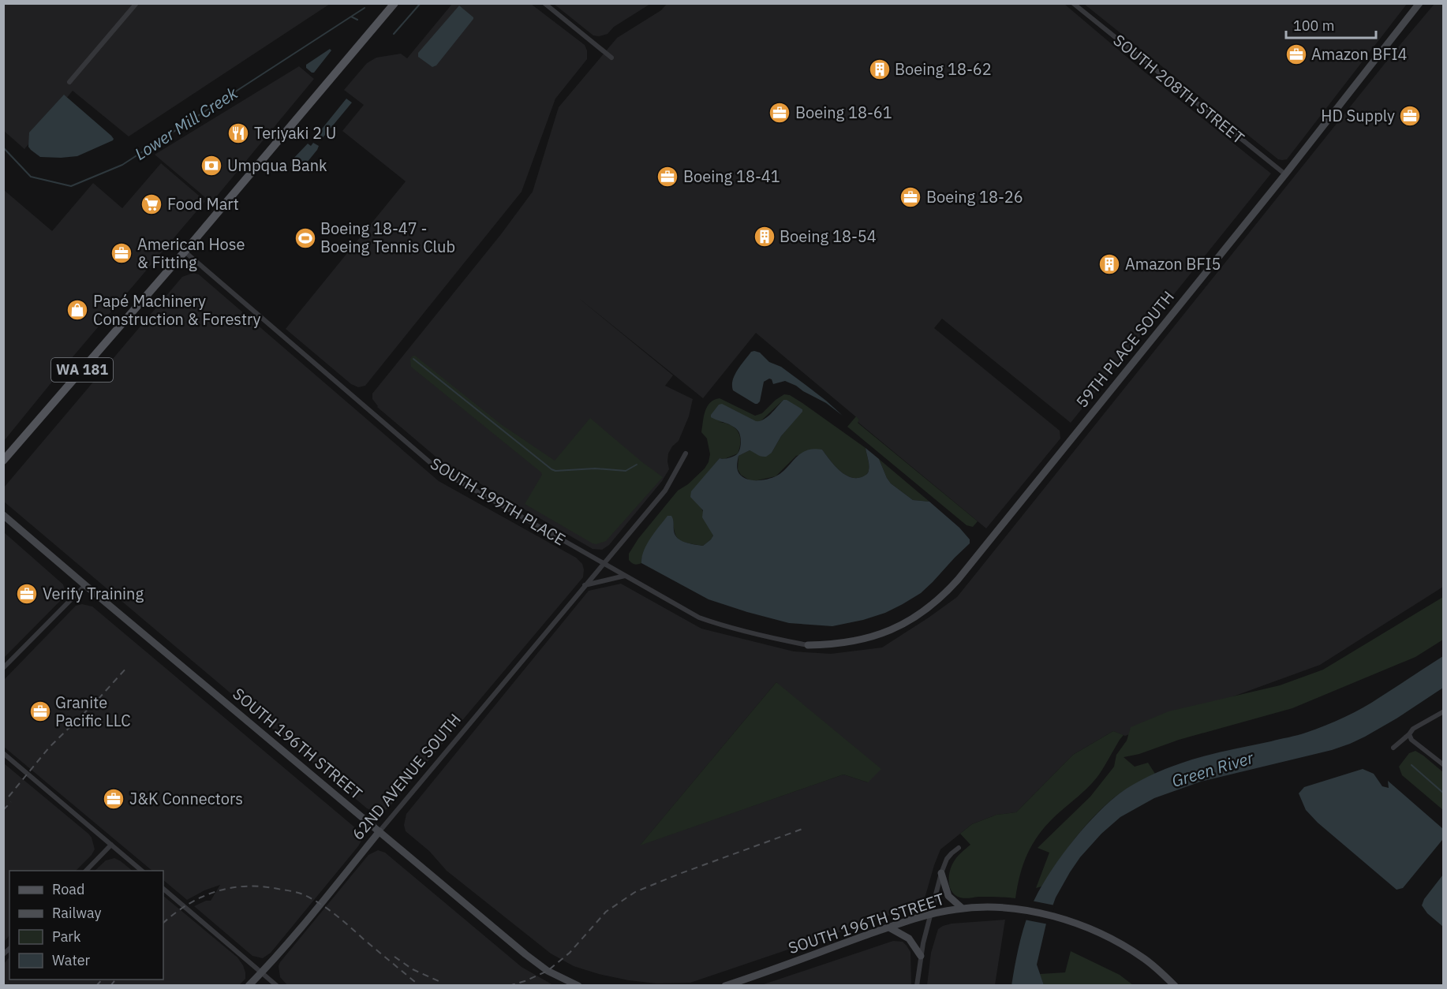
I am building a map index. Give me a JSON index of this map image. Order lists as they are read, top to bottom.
{
  "streets": {
    "main road": [
      "59TH PLACE SOUTH",
      "WA 181",
      "SOUTH 196TH STREET",
      "62ND AVENUE SOUTH"
    ],
    "street": ["SOUTH 208TH STREET", "SOUTH 199TH PLACE"]
  },
  "crossings": [
    ["SOUTH 208TH STREET", "59TH PLACE SOUTH"],
    ["59TH PLACE SOUTH", "SOUTH 199TH PLACE"],
    ["WA 181", "SOUTH 199TH PLACE"],
    ["SOUTH 199TH PLACE", "62ND AVENUE SOUTH"],
    ["SOUTH 196TH STREET", "62ND AVENUE SOUTH"]
  ],
  "water": ["Lower Mill Creek", "Green River"],
  "places": {
    "office": [
      "Amazon BFI4",
      "Boeing 18-61",
      "HD Supply",
      "Boeing 18-41",
      "Boeing 18-26",
      "American Hose & Fitting",
      "Verify Training",
      "Granite Pacific LLC",
      "J&K Connectors"
    ],
    "building": ["Boeing 18-62", "Boeing 18-54", "Amazon BFI5"],
    "restaurant": ["Teriyaki 2 U"],
    "bank": ["Umpqua Bank"],
    "supermarket": ["Food Mart"],
    "sports": ["Boeing 18-47 - Boeing Tennis Club"],
    "shop": ["Papé Machinery Construction & Forestry"]
  },
  "legend": [
    "Road",
    "Railway",
    "Park",
    "Water"
  ],
  "scale_bar": "100 m"
}
